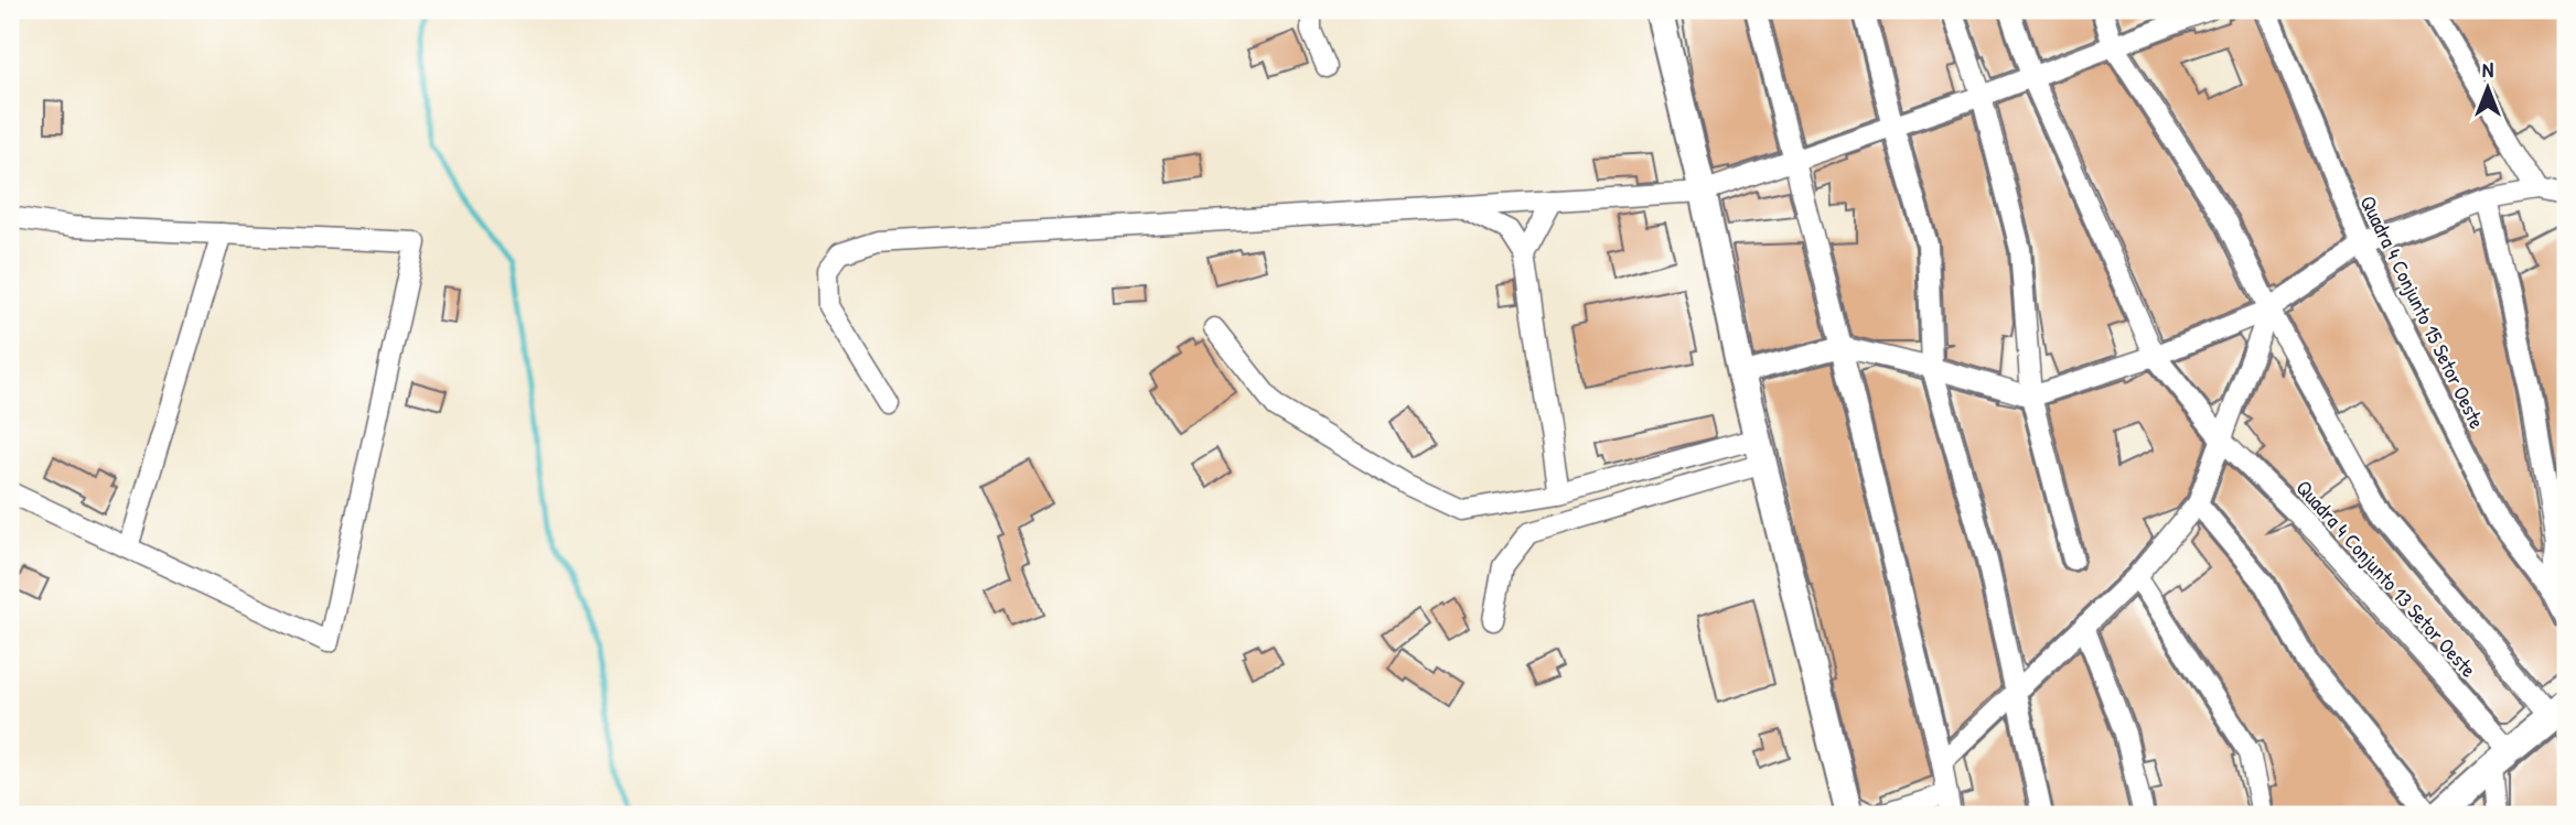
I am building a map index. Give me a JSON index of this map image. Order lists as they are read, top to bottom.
{
  "streets": {
    "street": ["Quadra 4 Conjunto 15 Setor Oeste", "Quadra 4 Conjunto 13 Setor Oeste"]
  },
  "north": "top"
}
